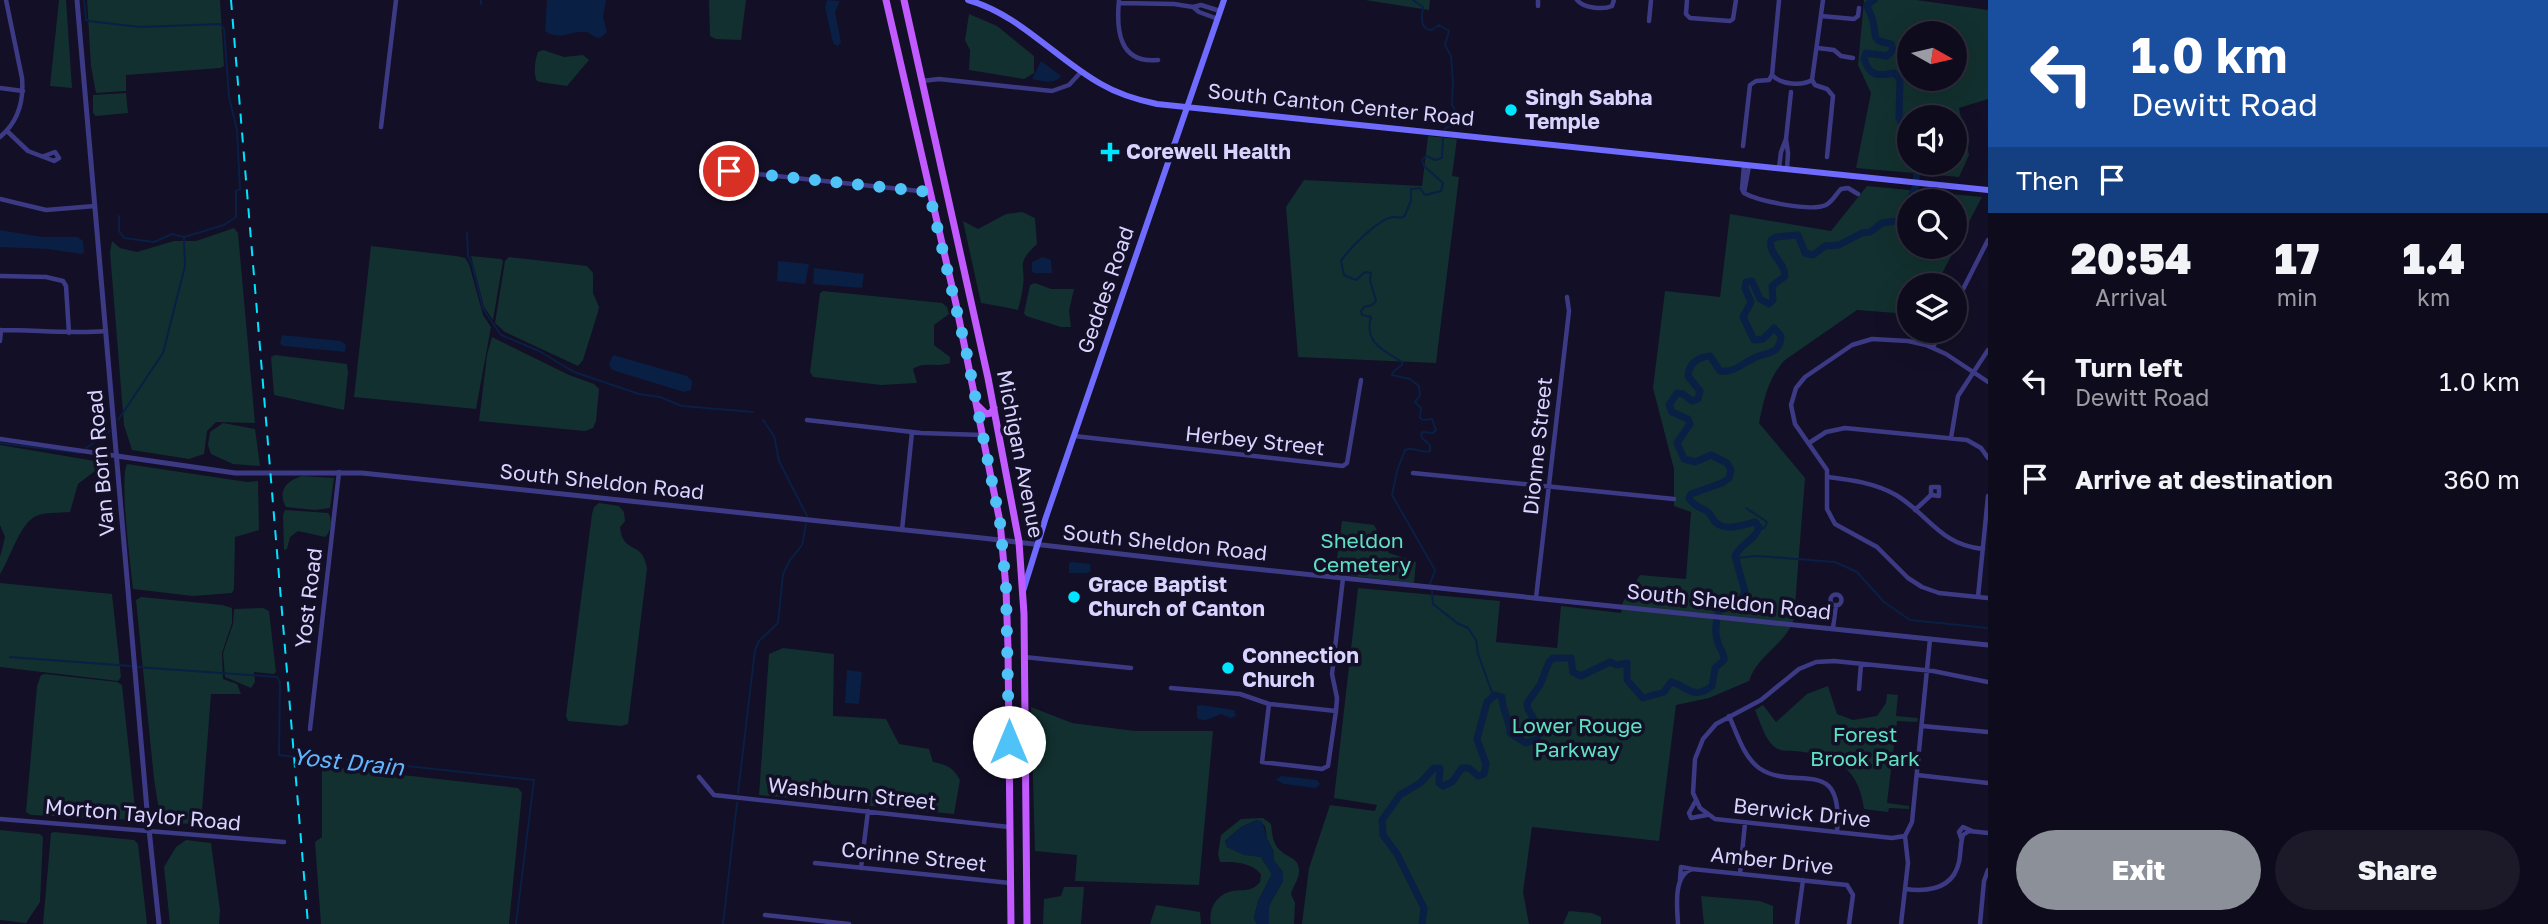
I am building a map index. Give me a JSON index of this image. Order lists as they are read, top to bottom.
{
  "streets": {
    "main road": ["South Canton Center Road", "Geddes Road", "Michigan Avenue"],
    "street": [
      "Herbey Street",
      "Dionne Street",
      "Van Born Road",
      "South Sheldon Road",
      "Yost Road",
      "Washburn Street",
      "Berwick Drive",
      "Morton Taylor Road",
      "Corinne Street",
      "Amber Drive"
    ]
  },
  "crossings": [
    ["South Canton Center Road", "Geddes Road"],
    ["Geddes Road", "Herbey Street"],
    ["Geddes Road", "Michigan Avenue"],
    ["Geddes Road", "South Sheldon Road"],
    ["Dionne Street", "South Sheldon Road"],
    ["Michigan Avenue", "South Sheldon Road"],
    ["Michigan Avenue", "Washburn Street"],
    ["Michigan Avenue", "Corinne Street"],
    ["Van Born Road", "South Sheldon Road"],
    ["Van Born Road", "Morton Taylor Road"],
    ["South Sheldon Road", "Yost Road"]
  ],
  "water": ["Yost Drain"],
  "parks": ["Sheldon Cemetery", "Lower Rouge Parkway", "Forest Brook Park"],
  "places": {
    "other": ["Singh Sabha Temple", "Grace Baptist Church of Canton", "Connection Church"],
    "health": ["Corewell Health"]
  },
  "north": "right",
  "page": {
    "turn": ["1.0 km", "Dewitt Road"],
    "then": "Then",
    "eta": [
      "20:54",
      "Arrival",
      "17",
      "min",
      "1.4",
      "km"
    ],
    "list": [
      {
        "name": "Turn left",
        "note": "Dewitt Road",
        "value": "1.0 km"
      },
      {
        "name": "Arrive at destination",
        "value": "360 m"
      }
    ],
    "buttons": ["Exit", "Share"]
  }
}
